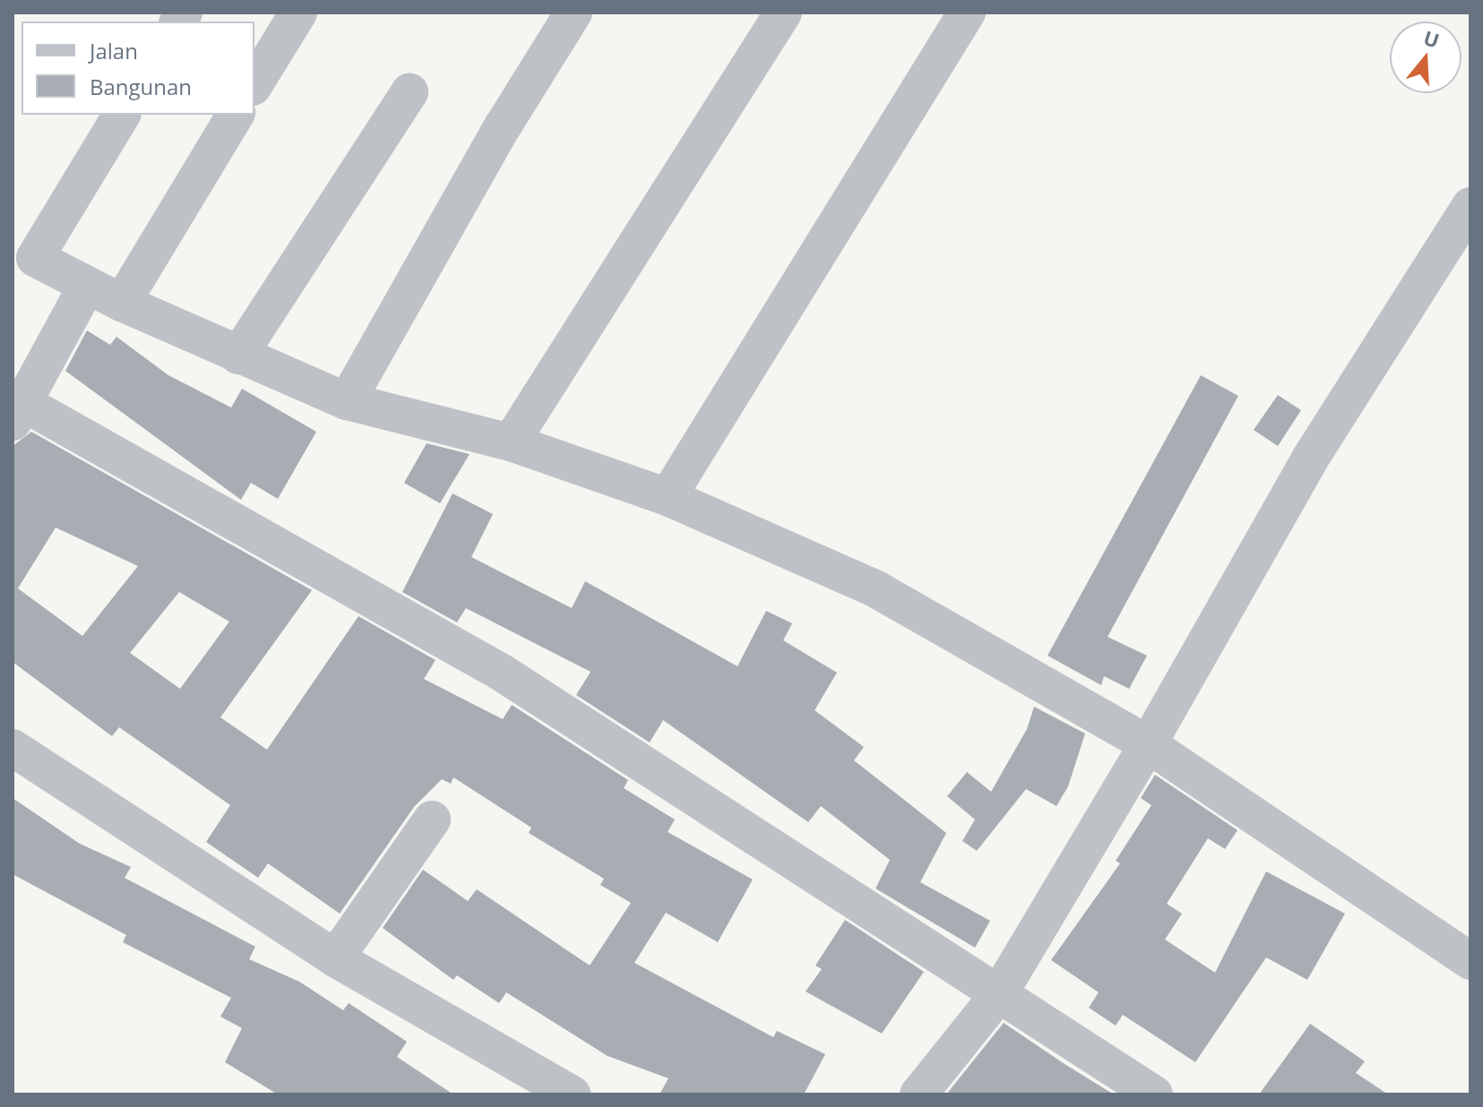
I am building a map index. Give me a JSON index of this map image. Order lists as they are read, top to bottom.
{
  "legend": ["Jalan", "Bangunan"],
  "north": "top"
}
